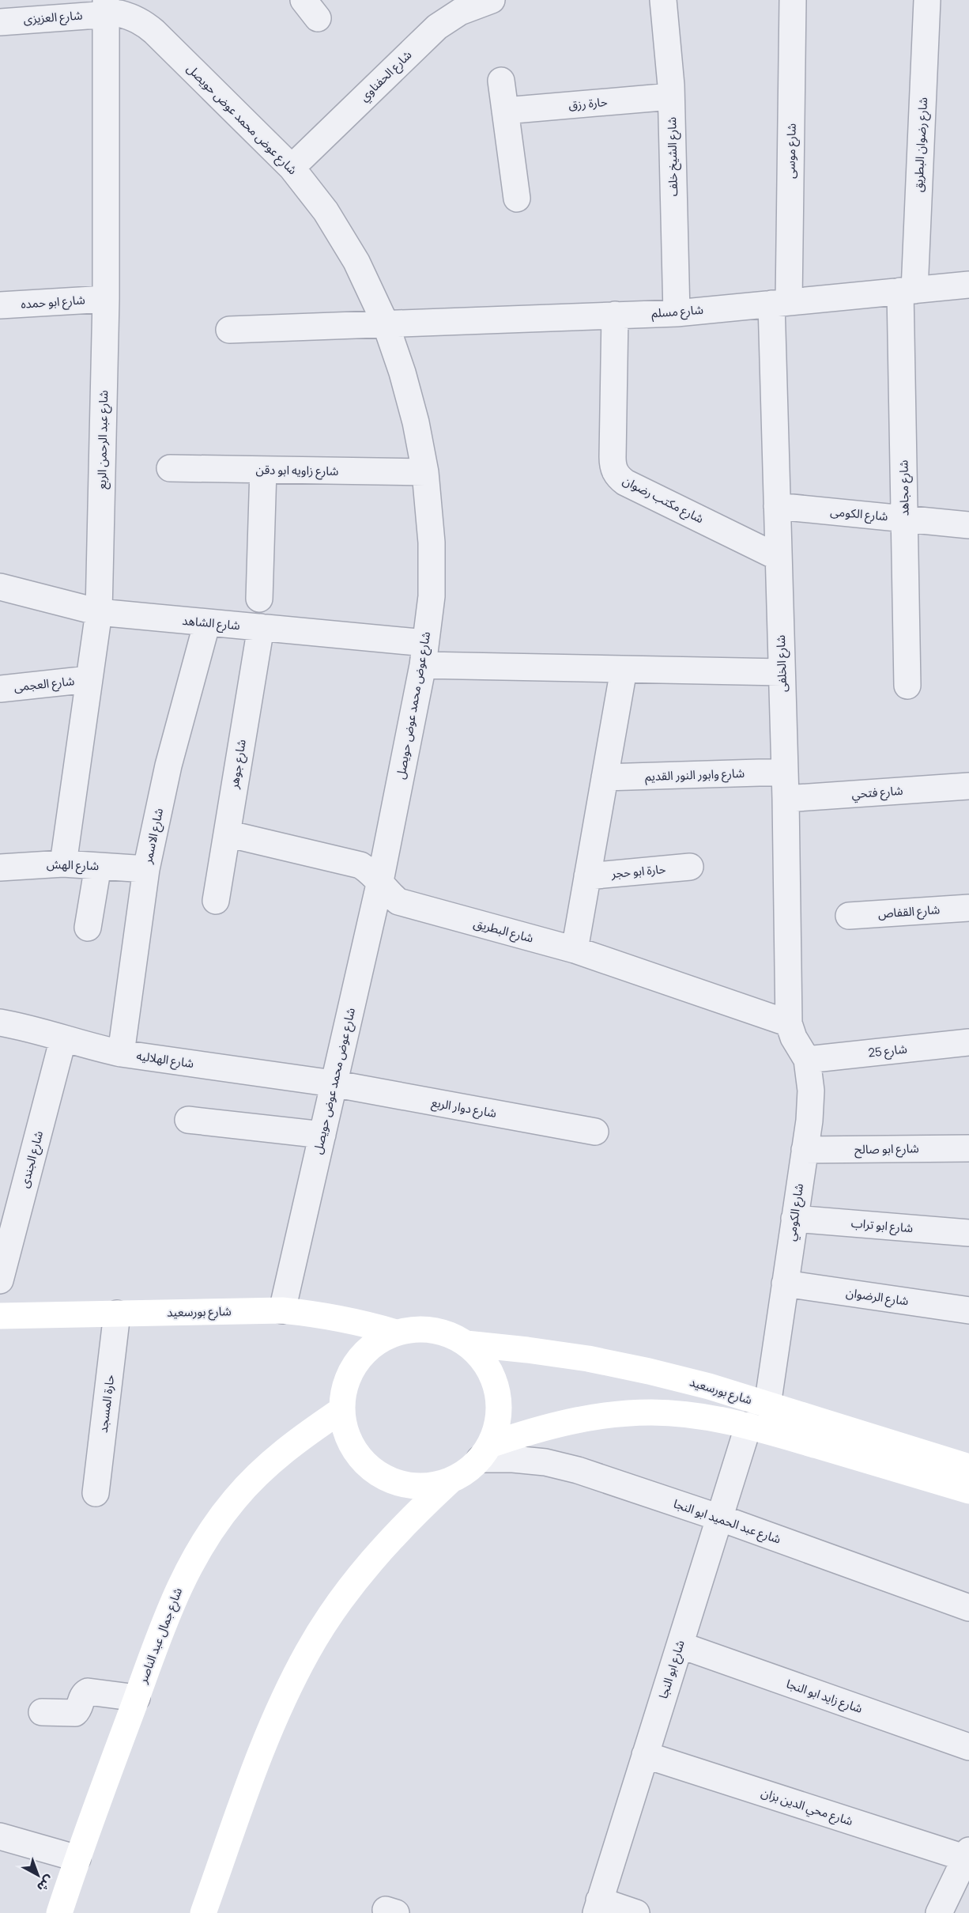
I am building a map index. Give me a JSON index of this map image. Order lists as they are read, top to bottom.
{
  "streets": {
    "street": [
      "شارع العزيزى",
      "شارع الحفناوي",
      "حارة رزق",
      "شارع عوض محمد عوض حويصل",
      "شارع رضوان البطريق",
      "شارع موسى",
      "شارع الشيخ خلف",
      "شارع ابو حمده",
      "شارع مسلم",
      "شارع عبد الرحمن الربع",
      "شارع زاويه ابو دقن",
      "شارع مجاهد",
      "شارع مكتب رضوان",
      "شارع الكومى",
      "شارع الشاهد",
      "شارع الخلفى",
      "شارع العجمى",
      "شارع جوهر",
      "شارع وابور النور القديم",
      "شارع فتحي",
      "شارع الاسمر",
      "شارع الهش",
      "حارة ابو حجر",
      "شارع القفاص",
      "شارع البطريق",
      "شارع 25",
      "شارع الهلاليه",
      "شارع دوار الربع",
      "شارع ابو صالح",
      "شارع الجندى",
      "شارع الكومي",
      "شارع ابو تراب",
      "شارع الرضوان",
      "شارع بورسعيد",
      "حارة المسجد",
      "شارع عبد الحميد ابو النجا",
      "شارع جمال عبد الناصر",
      "شارع ابو النجا",
      "شارع زايد ابو النجا",
      "شارع محي الدين بزان"
    ]
  },
  "crossings": [
    ["شارع العزيزى", "شارع عوض محمد عوض حويصل"],
    ["شارع العزيزى", "شارع عبد الرحمن الربع"],
    ["شارع الحفناوي", "شارع عوض محمد عوض حويصل"],
    ["حارة رزق", "شارع الشيخ خلف"],
    ["شارع عوض محمد عوض حويصل", "شارع مسلم"],
    ["شارع عوض محمد عوض حويصل", "شارع عبد الرحمن الربع"],
    ["شارع عوض محمد عوض حويصل", "شارع زاويه ابو دقن"],
    ["شارع عوض محمد عوض حويصل", "شارع الشاهد"],
    ["شارع عوض محمد عوض حويصل", "شارع البطريق"],
    ["شارع عوض محمد عوض حويصل", "شارع الهلاليه"],
    ["شارع عوض محمد عوض حويصل", "شارع دوار الربع"],
    ["شارع عوض محمد عوض حويصل", "شارع بورسعيد"],
    ["شارع رضوان البطريق", "شارع مسلم"],
    ["شارع رضوان البطريق", "شارع مجاهد"],
    ["شارع موسى", "شارع مسلم"],
    ["شارع موسى", "شارع الخلفى"],
    ["شارع الشيخ خلف", "شارع مسلم"],
    ["شارع ابو حمده", "شارع عبد الرحمن الربع"],
    ["شارع مسلم", "شارع مجاهد"],
    ["شارع مسلم", "شارع مكتب رضوان"],
    ["شارع مسلم", "شارع الخلفى"],
    ["شارع عبد الرحمن الربع", "شارع الشاهد"],
    ["شارع عبد الرحمن الربع", "شارع العجمى"],
    ["شارع عبد الرحمن الربع", "شارع الهش"],
    ["شارع مجاهد", "شارع الكومى"],
    ["شارع مكتب رضوان", "شارع الخلفى"],
    ["شارع الكومى", "شارع الخلفى"],
    ["شارع الشاهد", "شارع الخلفى"],
    ["شارع الشاهد", "شارع جوهر"],
    ["شارع الشاهد", "شارع الاسمر"],
    ["شارع الخلفى", "شارع وابور النور القديم"],
    ["شارع الخلفى", "شارع فتحي"],
    ["شارع الخلفى", "شارع البطريق"],
    ["شارع الخلفى", "شارع الكومي"],
    ["شارع جوهر", "شارع البطريق"],
    ["شارع الاسمر", "شارع الهش"],
    ["شارع الاسمر", "شارع الهلاليه"],
    ["شارع البطريق", "شارع الكومي"],
    ["شارع 25", "شارع الكومي"],
    ["شارع الهلاليه", "شارع دوار الربع"],
    ["شارع الهلاليه", "شارع الجندى"],
    ["شارع ابو صالح", "شارع الكومي"],
    ["شارع الكومي", "شارع ابو تراب"],
    ["شارع الكومي", "شارع الرضوان"],
    ["شارع الكومي", "شارع بورسعيد"],
    ["شارع بورسعيد", "حارة المسجد"],
    ["شارع بورسعيد", "شارع عبد الحميد ابو النجا"],
    ["شارع بورسعيد", "شارع جمال عبد الناصر"],
    ["شارع عبد الحميد ابو النجا", "شارع جمال عبد الناصر"],
    ["شارع عبد الحميد ابو النجا", "شارع ابو النجا"],
    ["شارع ابو النجا", "شارع زايد ابو النجا"],
    ["شارع ابو النجا", "شارع محي الدين بزان"]
  ],
  "north": "bottom right"
}
